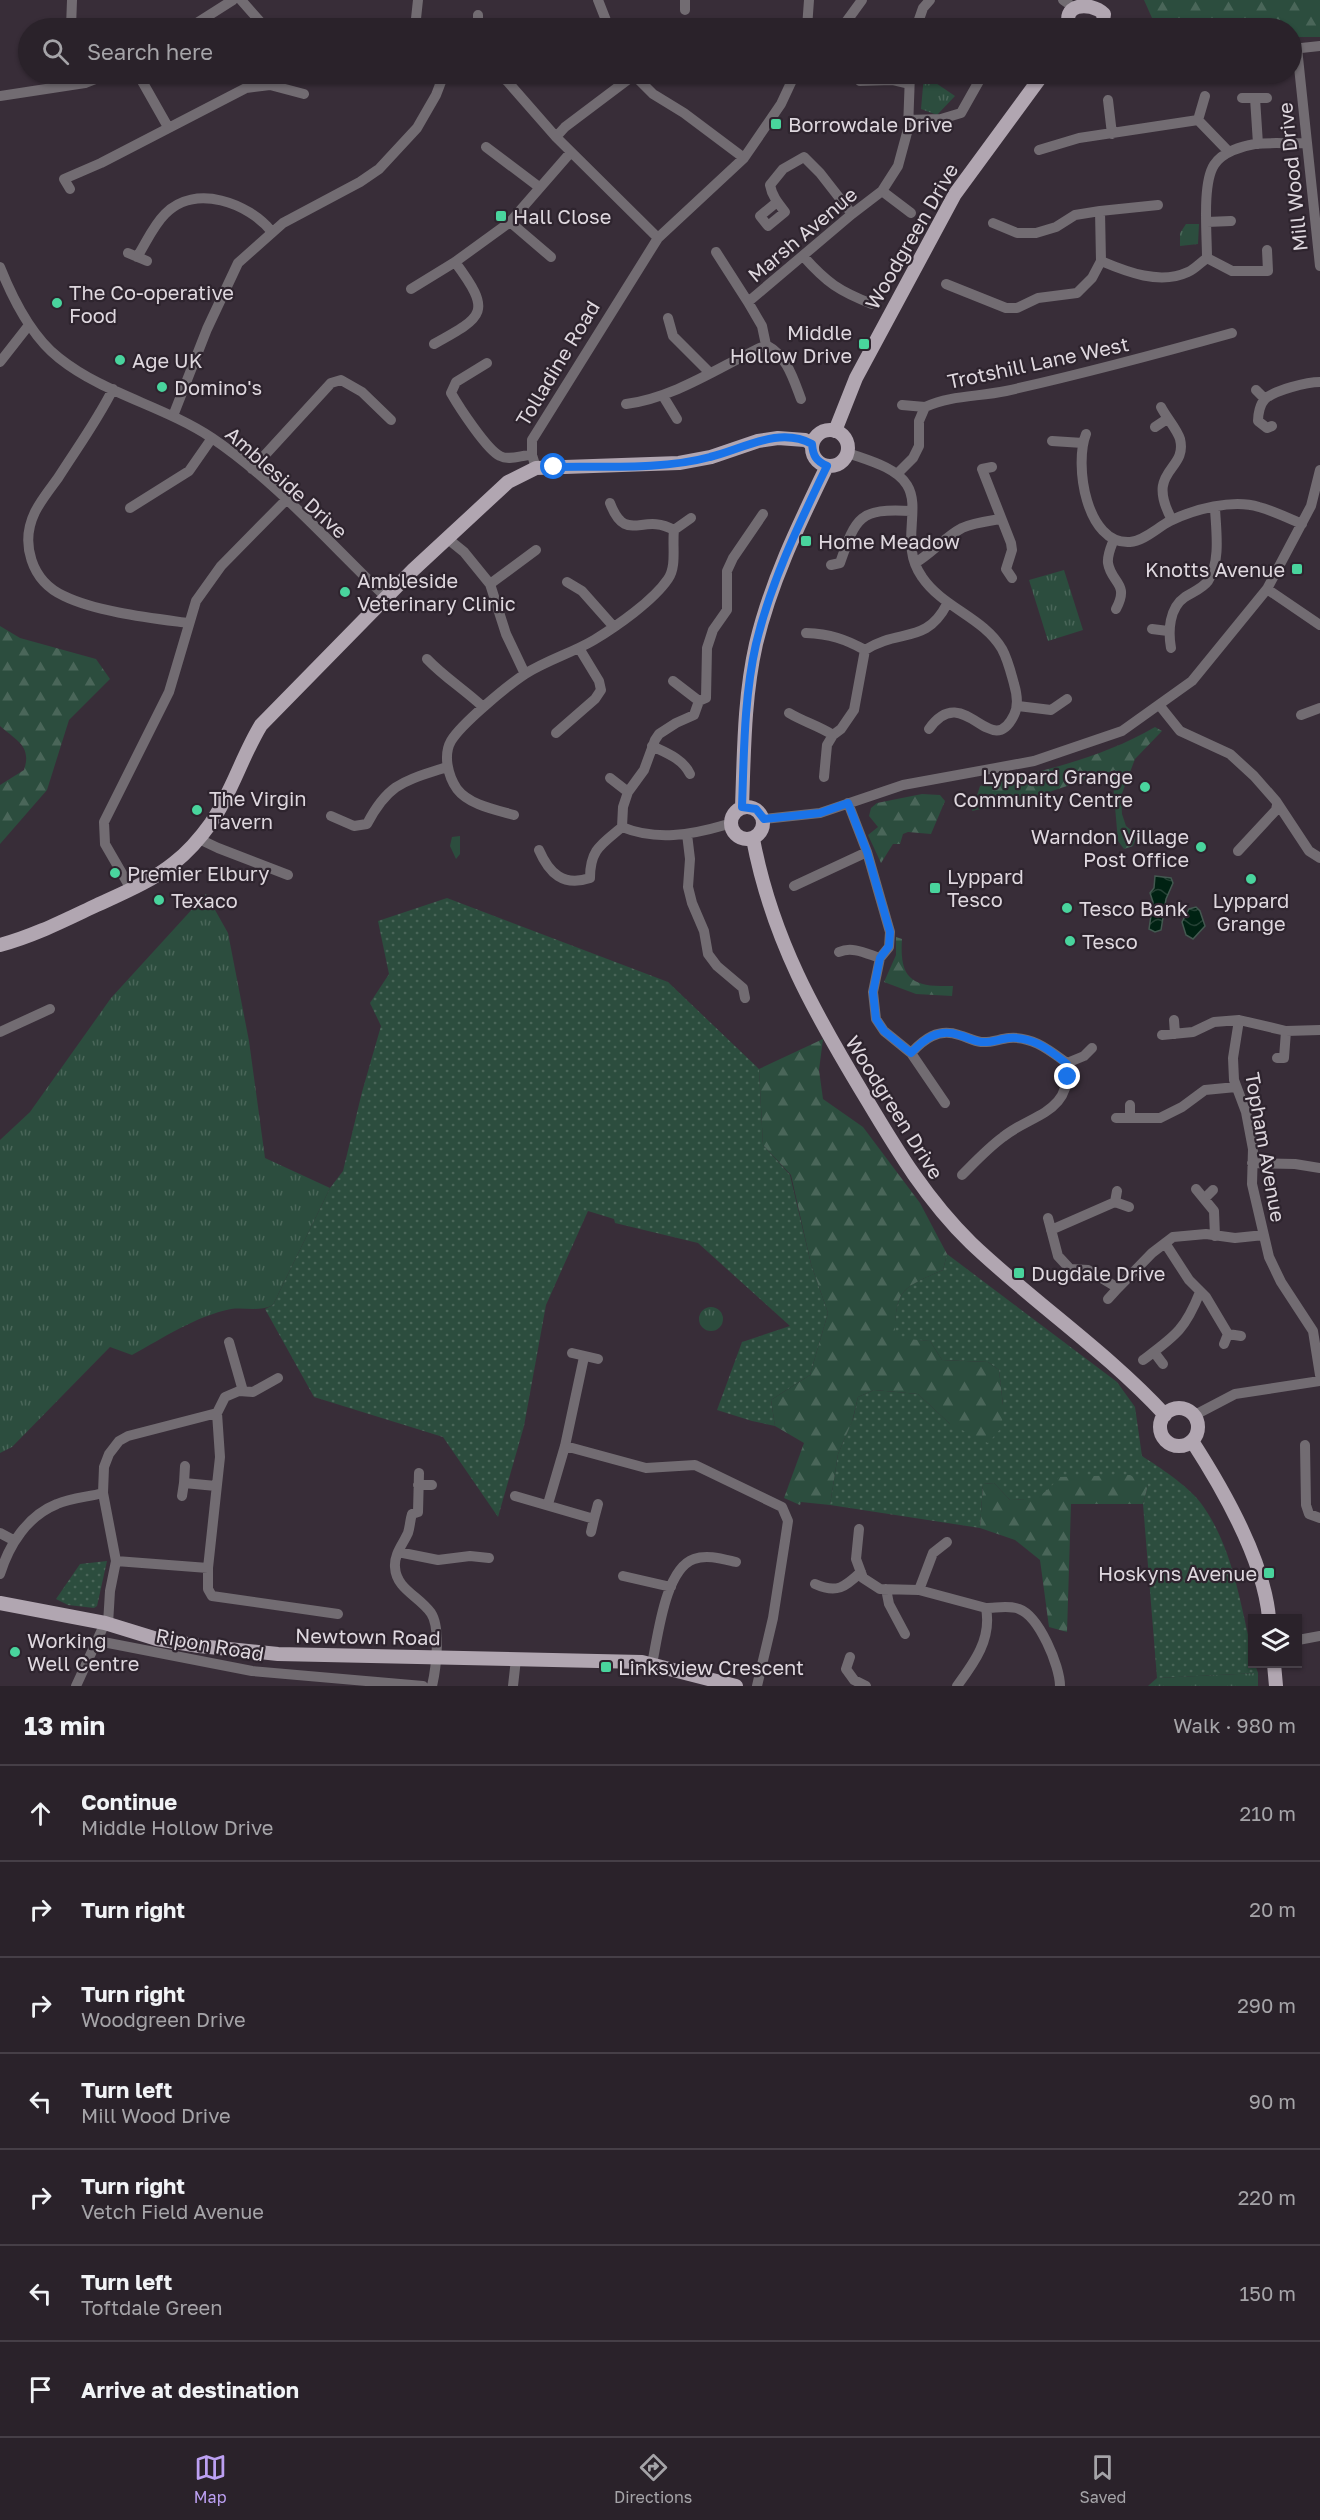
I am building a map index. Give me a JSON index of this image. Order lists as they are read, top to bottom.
{
  "streets": {
    "main road": ["Woodgreen Drive", "Newtown Road"],
    "street": [
      "Mill Wood Drive",
      "Marsh Avenue",
      "Trotshill Lane West",
      "Tolladine Road",
      "Ambleside Drive",
      "Topham Avenue",
      "Ripon Road"
    ]
  },
  "places": {
    "transit": [
      "Borrowdale Drive",
      "Hall Close",
      "Middle Hollow Drive",
      "Home Meadow",
      "Knotts Avenue",
      "Lyppard Tesco",
      "Dugdale Drive",
      "Hoskyns Avenue",
      "Linksview Crescent"
    ],
    "other": [
      "The Co-operative Food",
      "Age UK",
      "Domino's",
      "Ambleside Veterinary Clinic",
      "Lyppard Grange Community Centre",
      "The Virgin Tavern",
      "Warndon Village Post Office",
      "Premier Elbury",
      "Lyppard Grange",
      "Texaco",
      "Tesco Bank",
      "Tesco",
      "Working Well Centre"
    ]
  },
  "page": {
    "search": "Search here",
    "heading": ["13 min", "Walk · 980 m"],
    "list": [
      ["Continue", "Middle Hollow Drive", "210 m"],
      ["Turn right", "20 m"],
      ["Turn right", "Woodgreen Drive", "290 m"],
      ["Turn left", "Mill Wood Drive", "90 m"],
      ["Turn right", "Vetch Field Avenue", "220 m"],
      ["Turn left", "Toftdale Green", "150 m"],
      "Arrive at destination"
    ],
    "nav": ["Map", "Directions", "Saved"]
  }
}
